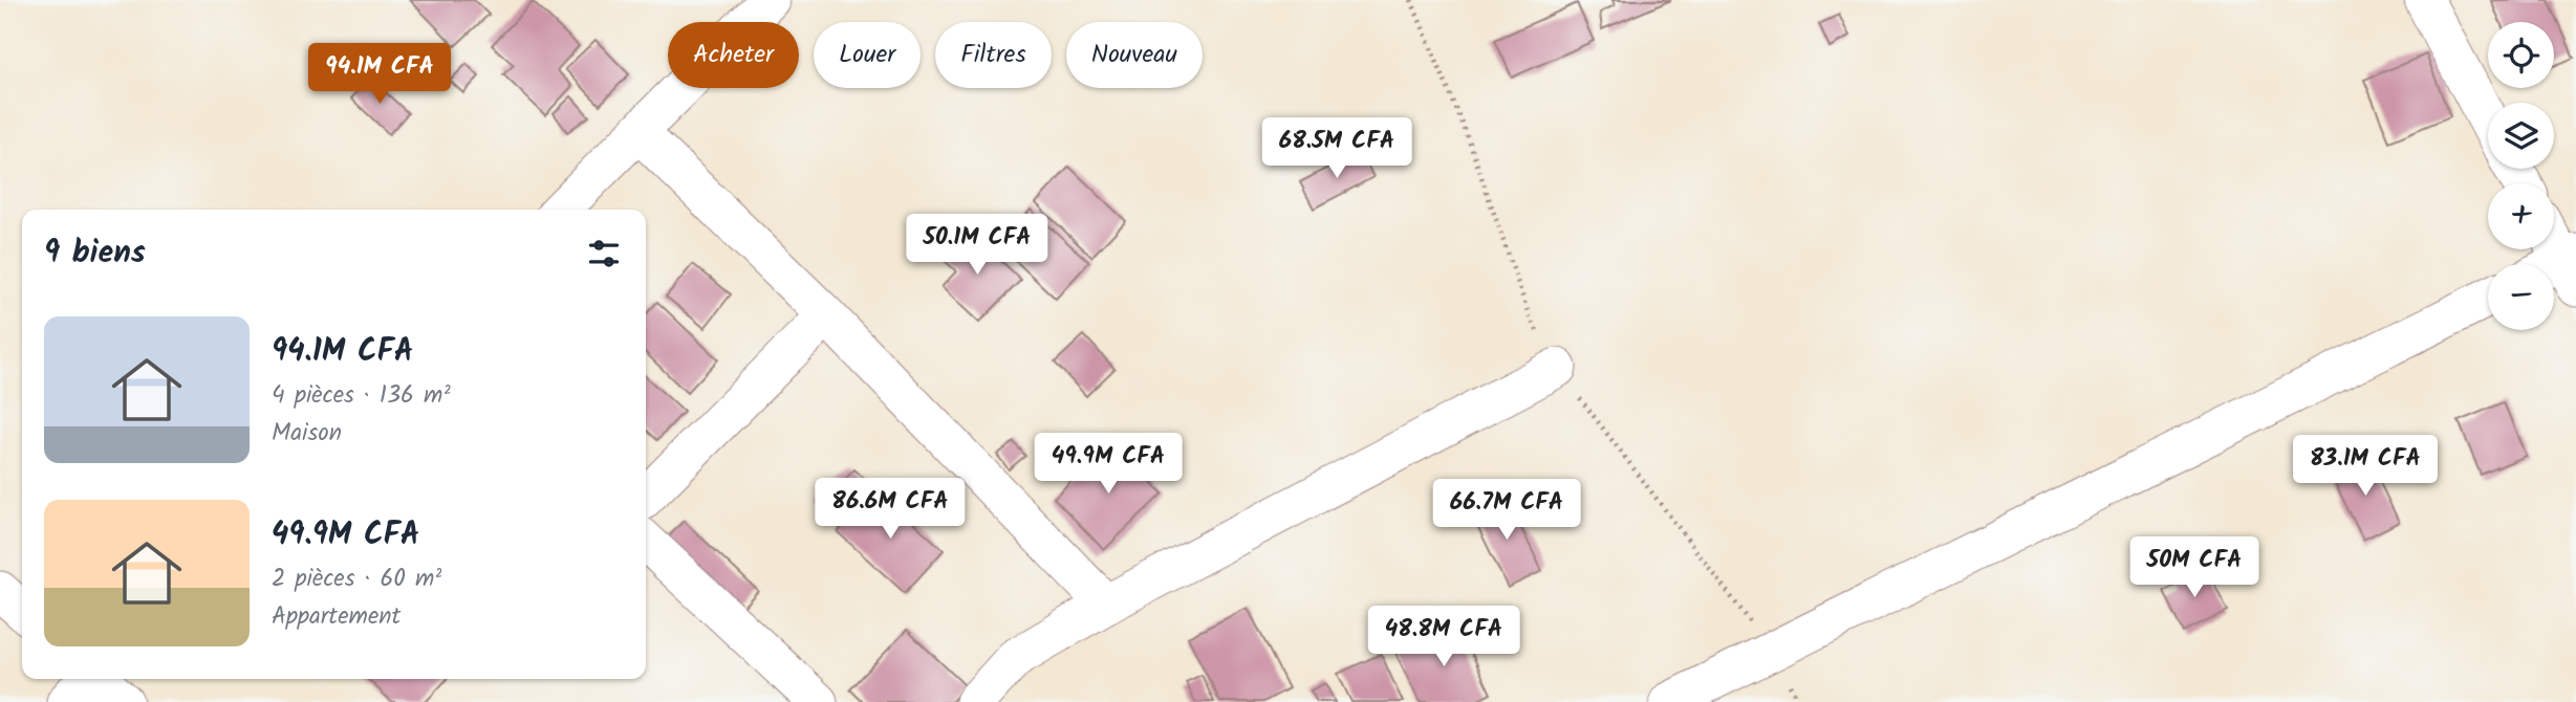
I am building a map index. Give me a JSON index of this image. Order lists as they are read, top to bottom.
{
  "page": {
    "map_buttons": ["+", "−"],
    "chip": [
      "Acheter",
      "Louer",
      "Filtres",
      "Nouveau"
    ],
    "price": [
      "94.1M CFA",
      "68.5M CFA",
      "50.1M CFA",
      "49.9M CFA",
      "83.1M CFA",
      "86.6M CFA",
      "66.7M CFA",
      "50M CFA",
      "48.8M CFA"
    ],
    "heading": "9 biens",
    "list": [
      {
        "name": "94.1M CFA",
        "note": "4 pièces · 136 m² · Maison"
      },
      {
        "name": "49.9M CFA",
        "note": "2 pièces · 60 m² · Appartement"
      }
    ]
  }
}
